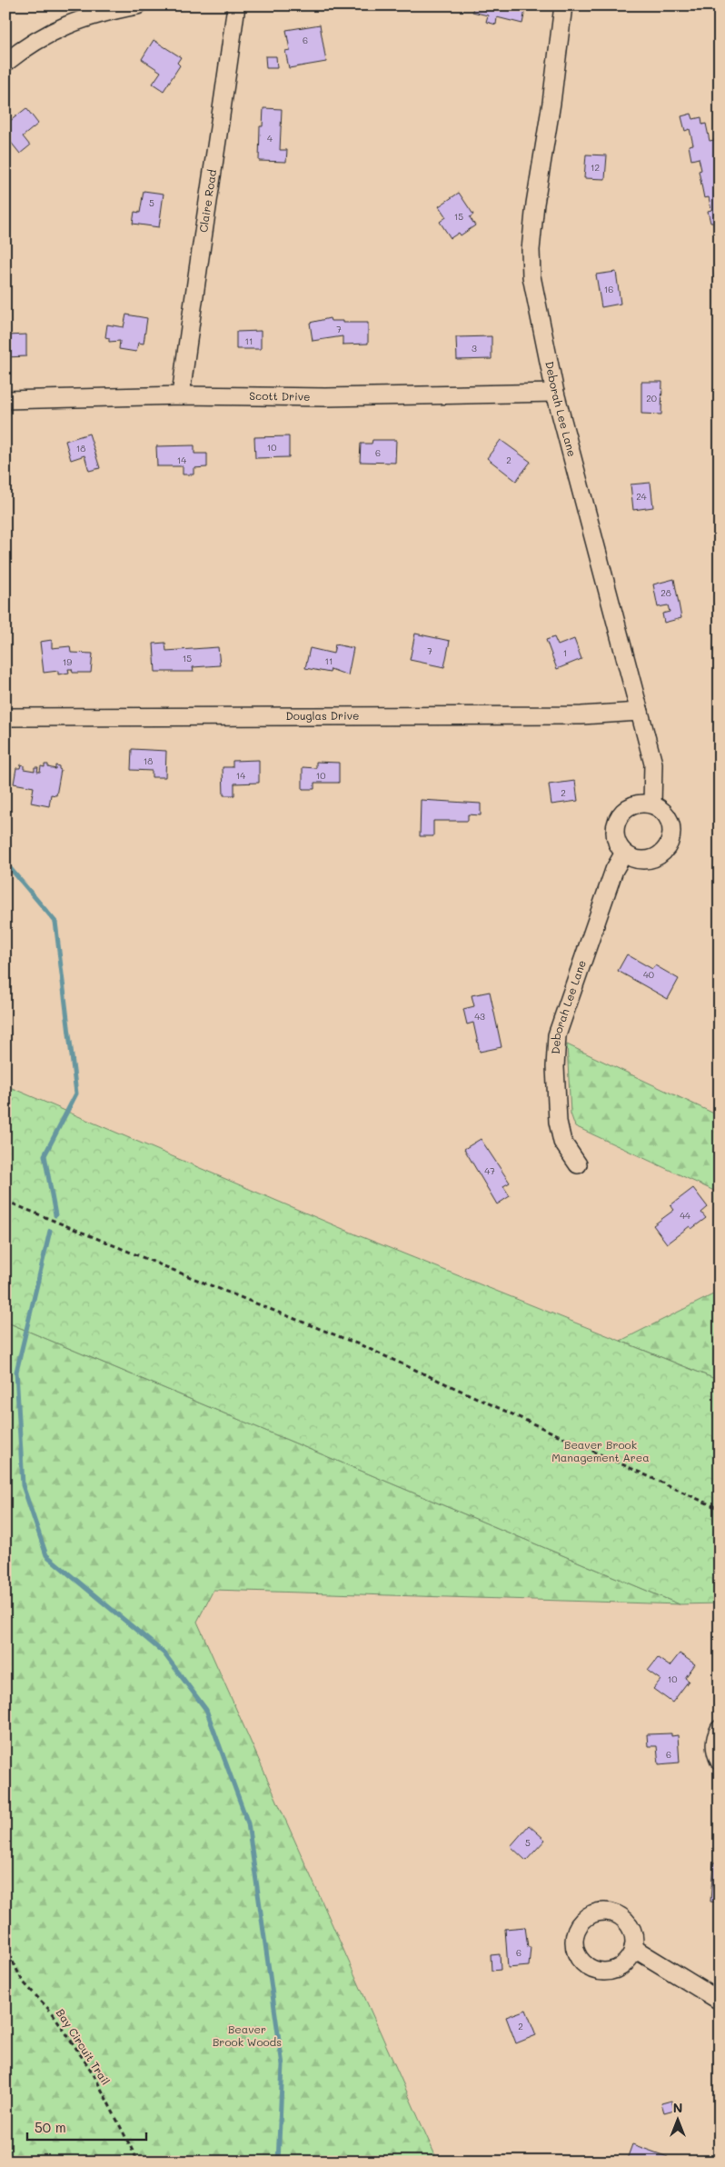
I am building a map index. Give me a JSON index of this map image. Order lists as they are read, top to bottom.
{
  "streets": {
    "street": [
      "Claire Road",
      "Scott Drive",
      "Deborah Lee Lane",
      "Douglas Drive"
    ],
    "path": ["Bay Circuit Trail"]
  },
  "crossings": [
    ["Claire Road", "Scott Drive"],
    ["Scott Drive", "Deborah Lee Lane"],
    ["Deborah Lee Lane", "Douglas Drive"]
  ],
  "parks": ["Beaver Brook Management Area", "Beaver Brook Woods"],
  "house_numbers": [
    "6",
    "4",
    "12",
    "5",
    "15",
    "16",
    "7",
    "11",
    "3",
    "20",
    "10",
    "18",
    "6",
    "14",
    "2",
    "24",
    "28",
    "7",
    "1",
    "15",
    "11",
    "19",
    "18",
    "14",
    "10",
    "2",
    "40",
    "43",
    "47",
    "44",
    "10",
    "6",
    "5",
    "6",
    "2"
  ],
  "scale_bar": "50 m",
  "north": "top"
}
